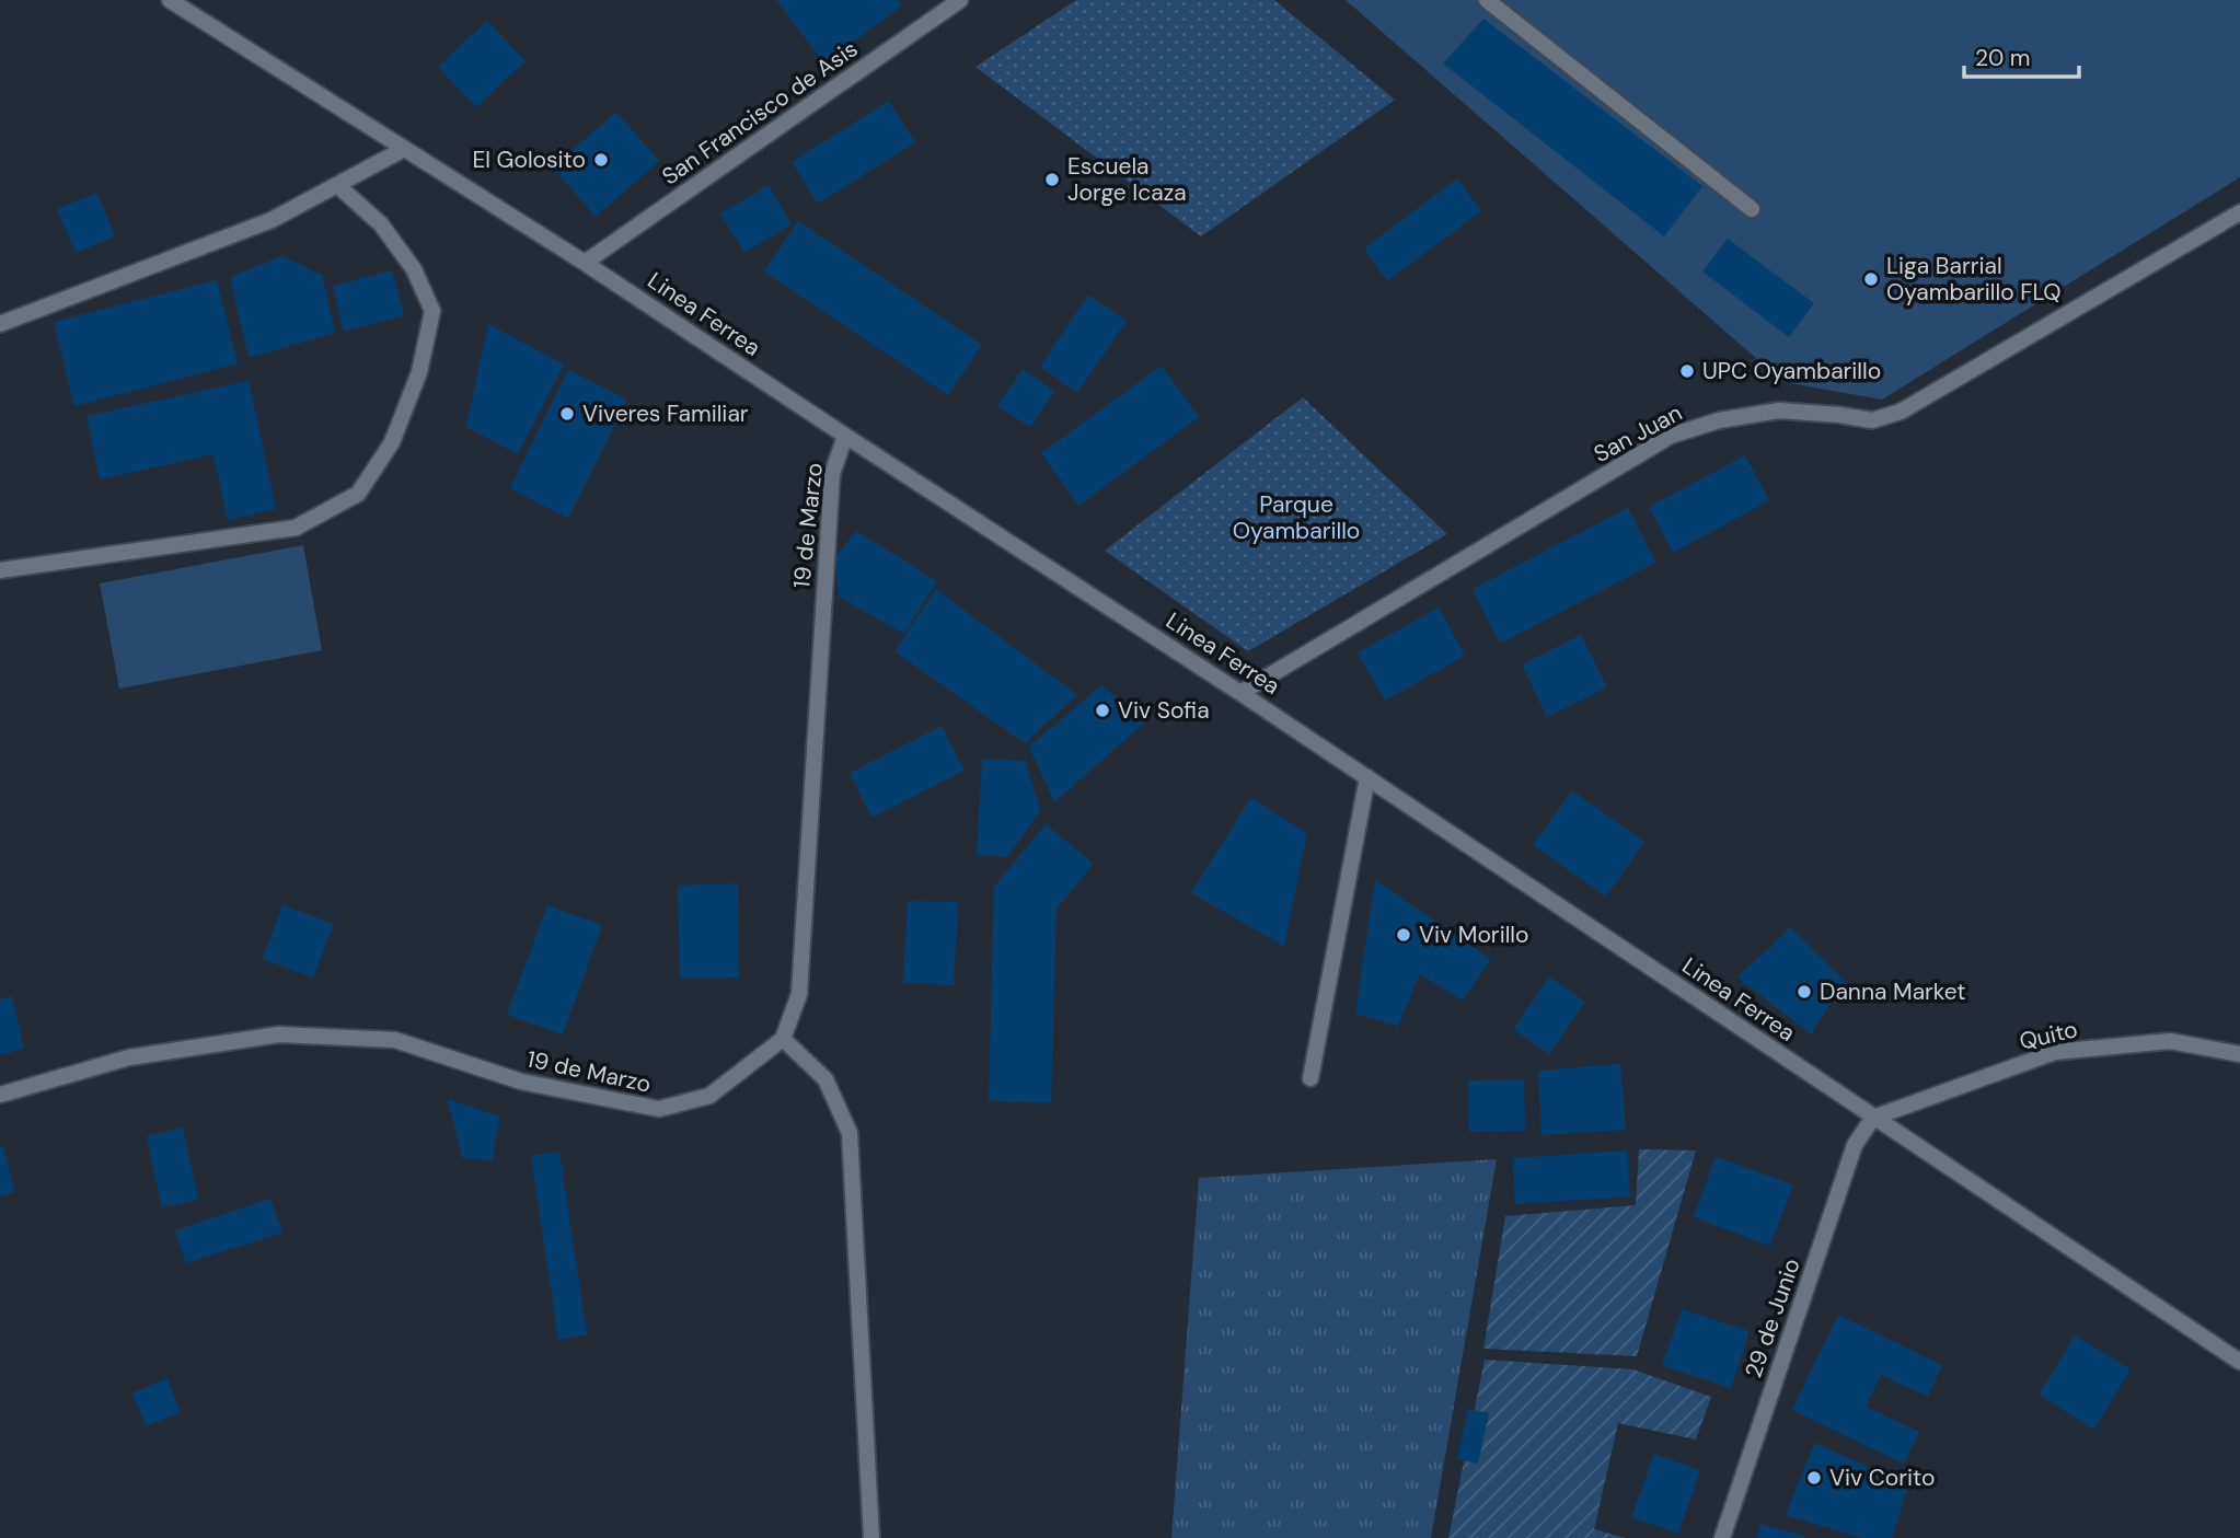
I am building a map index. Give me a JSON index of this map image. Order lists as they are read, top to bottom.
{
  "streets": {
    "street": [
      "San Francisco de Asis",
      "Linea Ferrea",
      "San Juan",
      "19 de Marzo",
      "Quito",
      "29 de Junio"
    ]
  },
  "crossings": [
    ["San Francisco de Asis", "Linea Ferrea"],
    ["Linea Ferrea", "San Juan"],
    ["Linea Ferrea", "19 de Marzo"],
    ["Linea Ferrea", "Quito"],
    ["Linea Ferrea", "29 de Junio"],
    ["Quito", "29 de Junio"]
  ],
  "parks": ["Parque Oyambarillo"],
  "places": [
    "El Golosito",
    "Escuela Jorge Icaza",
    "Liga Barrial Oyambarillo FLQ",
    "UPC Oyambarillo",
    "Viveres Familiar",
    "Viv Sofia",
    "Viv Morillo",
    "Danna Market",
    "Viv Corito"
  ],
  "scale_bar": "20 m"
}
